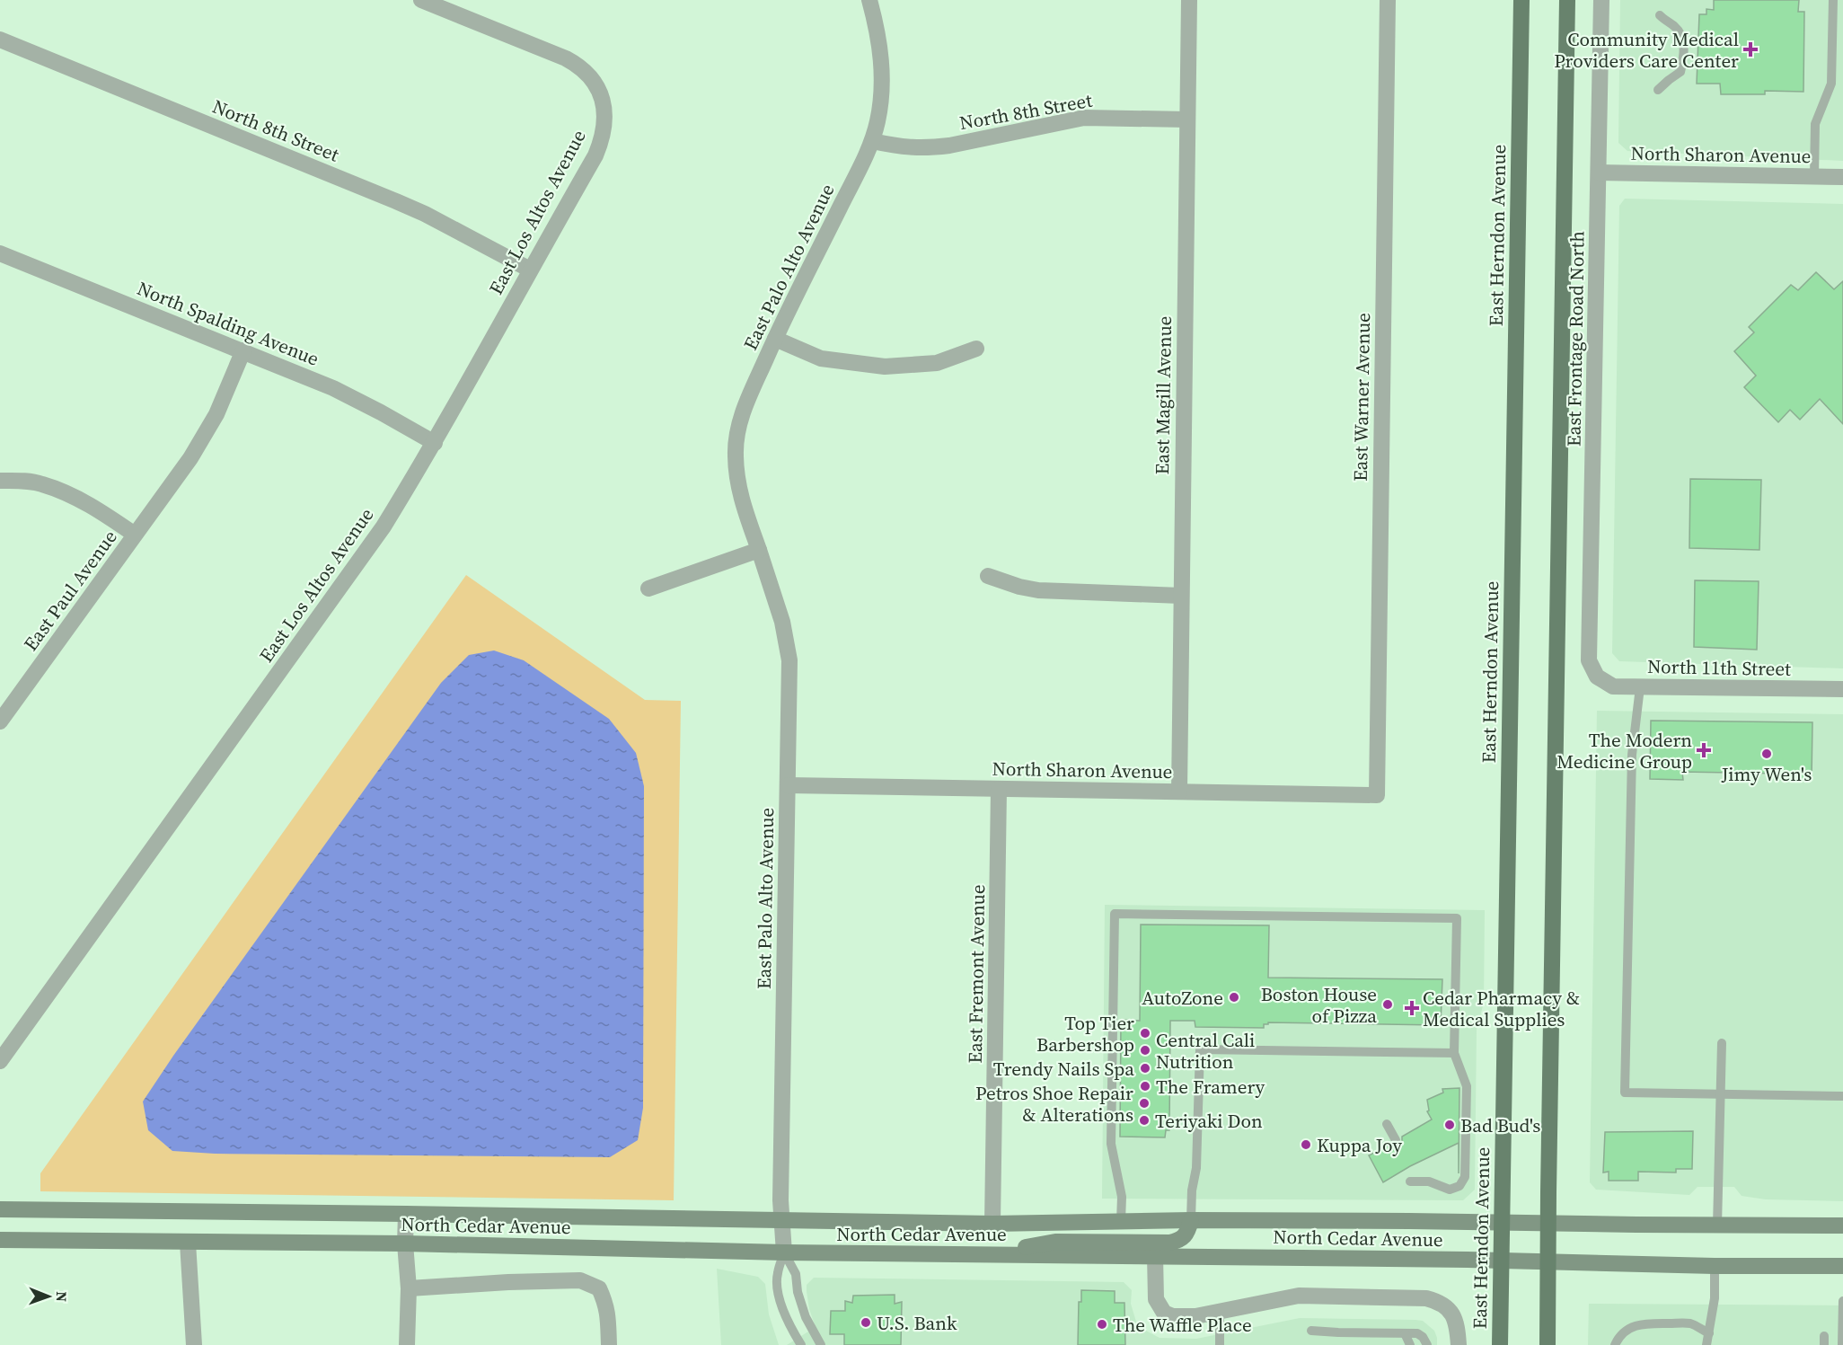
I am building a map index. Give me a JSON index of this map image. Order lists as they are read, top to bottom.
{
  "streets": {
    "main road": ["East Herndon Avenue", "North Cedar Avenue"],
    "street": [
      "North 8th Street",
      "North Sharon Avenue",
      "East Los Altos Avenue",
      "East Palo Alto Avenue",
      "North Spalding Avenue",
      "East Frontage Road North",
      "East Magill Avenue",
      "East Warner Avenue",
      "East Paul Avenue",
      "North 11th Street",
      "East Fremont Avenue"
    ]
  },
  "crossings": [
    ["North 8th Street", "East Los Altos Avenue"],
    ["North 8th Street", "East Palo Alto Avenue"],
    ["North 8th Street", "East Magill Avenue"],
    ["North Sharon Avenue", "East Palo Alto Avenue"],
    ["North Sharon Avenue", "East Frontage Road North"],
    ["North Sharon Avenue", "East Magill Avenue"],
    ["North Sharon Avenue", "East Warner Avenue"],
    ["North Sharon Avenue", "East Fremont Avenue"],
    ["East Los Altos Avenue", "North Spalding Avenue"],
    ["East Herndon Avenue", "North Cedar Avenue"],
    ["East Palo Alto Avenue", "North Cedar Avenue"],
    ["North Spalding Avenue", "East Paul Avenue"],
    ["East Frontage Road North", "North 11th Street"],
    ["East Fremont Avenue", "North Cedar Avenue"]
  ],
  "places": {
    "health": ["Community Medical Providers Care Center", "The Modern Medicine Group", "Cedar Pharmacy & Medical Supplies"],
    "other": [
      "Jimy Wen's",
      "AutoZone",
      "Boston House of Pizza",
      "Top Tier Barbershop",
      "Central Cali Nutrition",
      "Trendy Nails Spa",
      "The Framery",
      "Petros Shoe Repair & Alterations",
      "Teriyaki Don",
      "Bad Bud's",
      "Kuppa Joy",
      "U.S. Bank",
      "The Waffle Place"
    ]
  },
  "north": "right"
}
